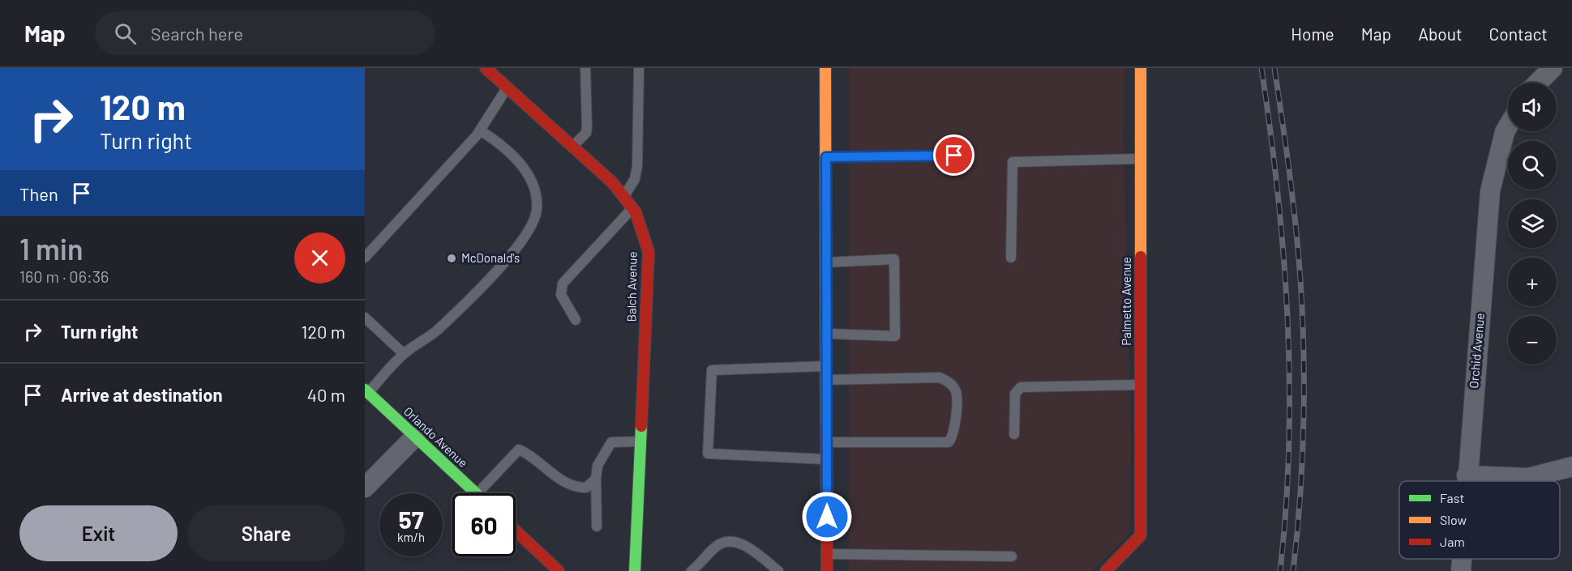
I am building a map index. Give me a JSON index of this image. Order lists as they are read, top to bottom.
{
  "streets": {
    "street": [
      "Balch Avenue",
      "Palmetto Avenue",
      "Orchid Avenue",
      "Orlando Avenue"
    ]
  },
  "places": ["McDonald's"],
  "legend": ["Fast", "Slow", "Jam"],
  "page": {
    "header": "Map",
    "search": "Search here",
    "nav": [
      "Home",
      "Map",
      "About",
      "Contact"
    ],
    "turn": ["120 m", "Turn right"],
    "map_buttons": ["+", "−"],
    "then": "Then",
    "heading": ["1 min", "160 m · 06:36"],
    "list": [
      {
        "name": "Turn right",
        "value": "120 m"
      },
      {
        "name": "Arrive at destination",
        "value": "40 m"
      }
    ],
    "speed": "57 km/h",
    "limit": "60",
    "buttons": ["Exit", "Share"]
  }
}
